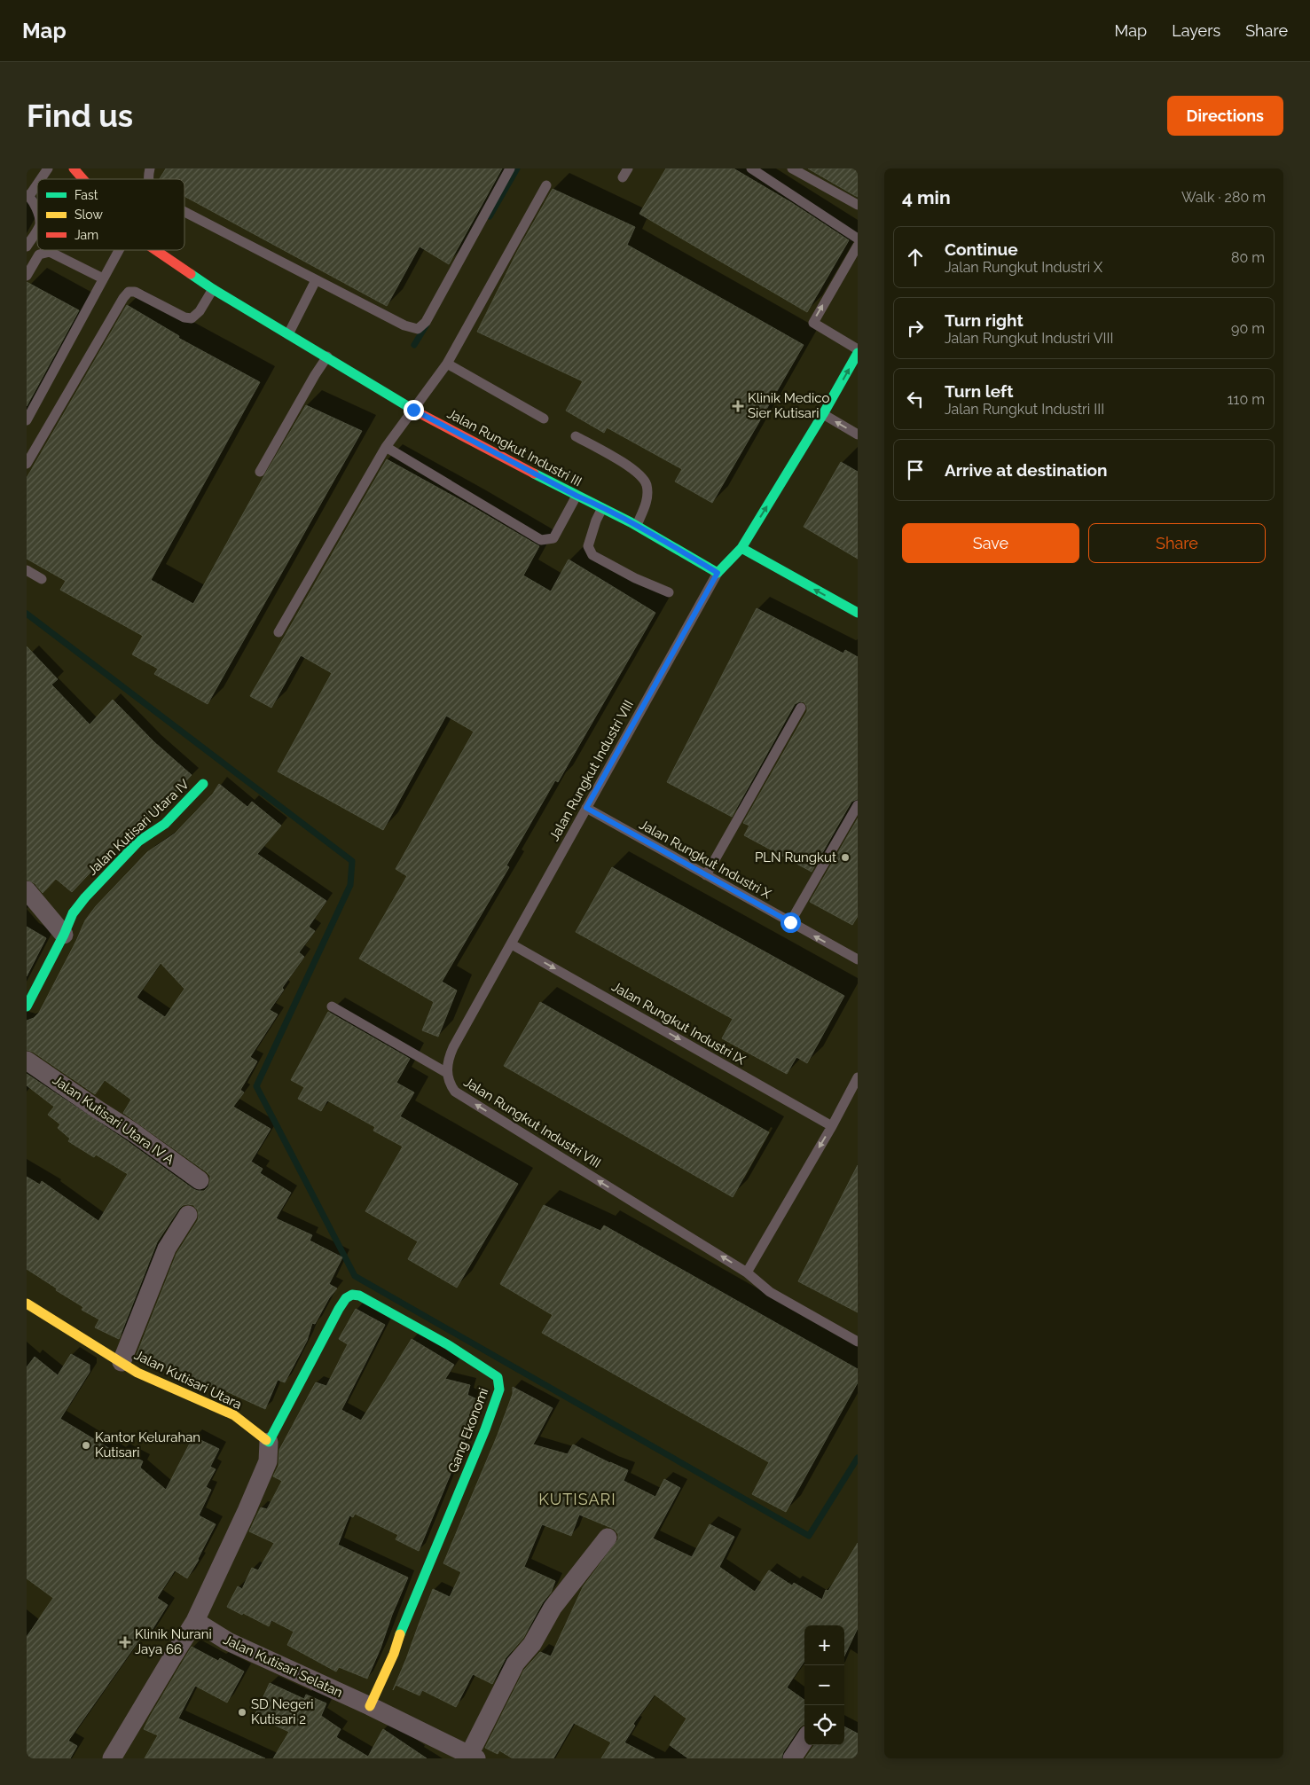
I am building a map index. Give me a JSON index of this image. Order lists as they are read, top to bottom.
{
  "streets": {
    "street": [
      "Jalan Rungkut Industri III",
      "Jalan Kutisari Utara IV",
      "Jalan Kutisari Utara IV A",
      "Jalan Kutisari Utara",
      "Gang Ekonomi",
      "Jalan Kutisari Selatan"
    ],
    "lane": ["Jalan Rungkut Industri VIII", "Jalan Rungkut Industri X", "Jalan Rungkut Industri IX"]
  },
  "crossings": [
    ["Jalan Rungkut Industri III", "Jalan Rungkut Industri VIII"],
    ["Jalan Rungkut Industri VIII", "Jalan Rungkut Industri X"],
    ["Jalan Rungkut Industri VIII", "Jalan Rungkut Industri IX"],
    ["Jalan Kutisari Utara", "Gang Ekonomi"],
    ["Gang Ekonomi", "Jalan Kutisari Selatan"]
  ],
  "one_way": ["Jalan Rungkut Industri IX"],
  "districts": ["KUTISARI"],
  "places": {
    "health": ["Klinik Medico Sier Kutisari", "Klinik Nurani Jaya 66"],
    "other": ["PLN Rungkut", "Kantor Kelurahan Kutisari", "SD Negeri Kutisari 2"]
  },
  "legend": ["Fast", "Slow", "Jam"],
  "page": {
    "header": "Map",
    "nav": ["Map", "Layers", "Share"],
    "buttons": [
      "Directions",
      ["Save", "Share"]
    ],
    "title": "Find us",
    "heading": ["4 min", "Walk · 280 m"],
    "list": [
      ["Continue", "Jalan Rungkut Industri X", "80 m"],
      ["Turn right", "Jalan Rungkut Industri VIII", "90 m"],
      ["Turn left", "Jalan Rungkut Industri III", "110 m"],
      "Arrive at destination"
    ],
    "map_buttons": ["+", "−"]
  }
}
